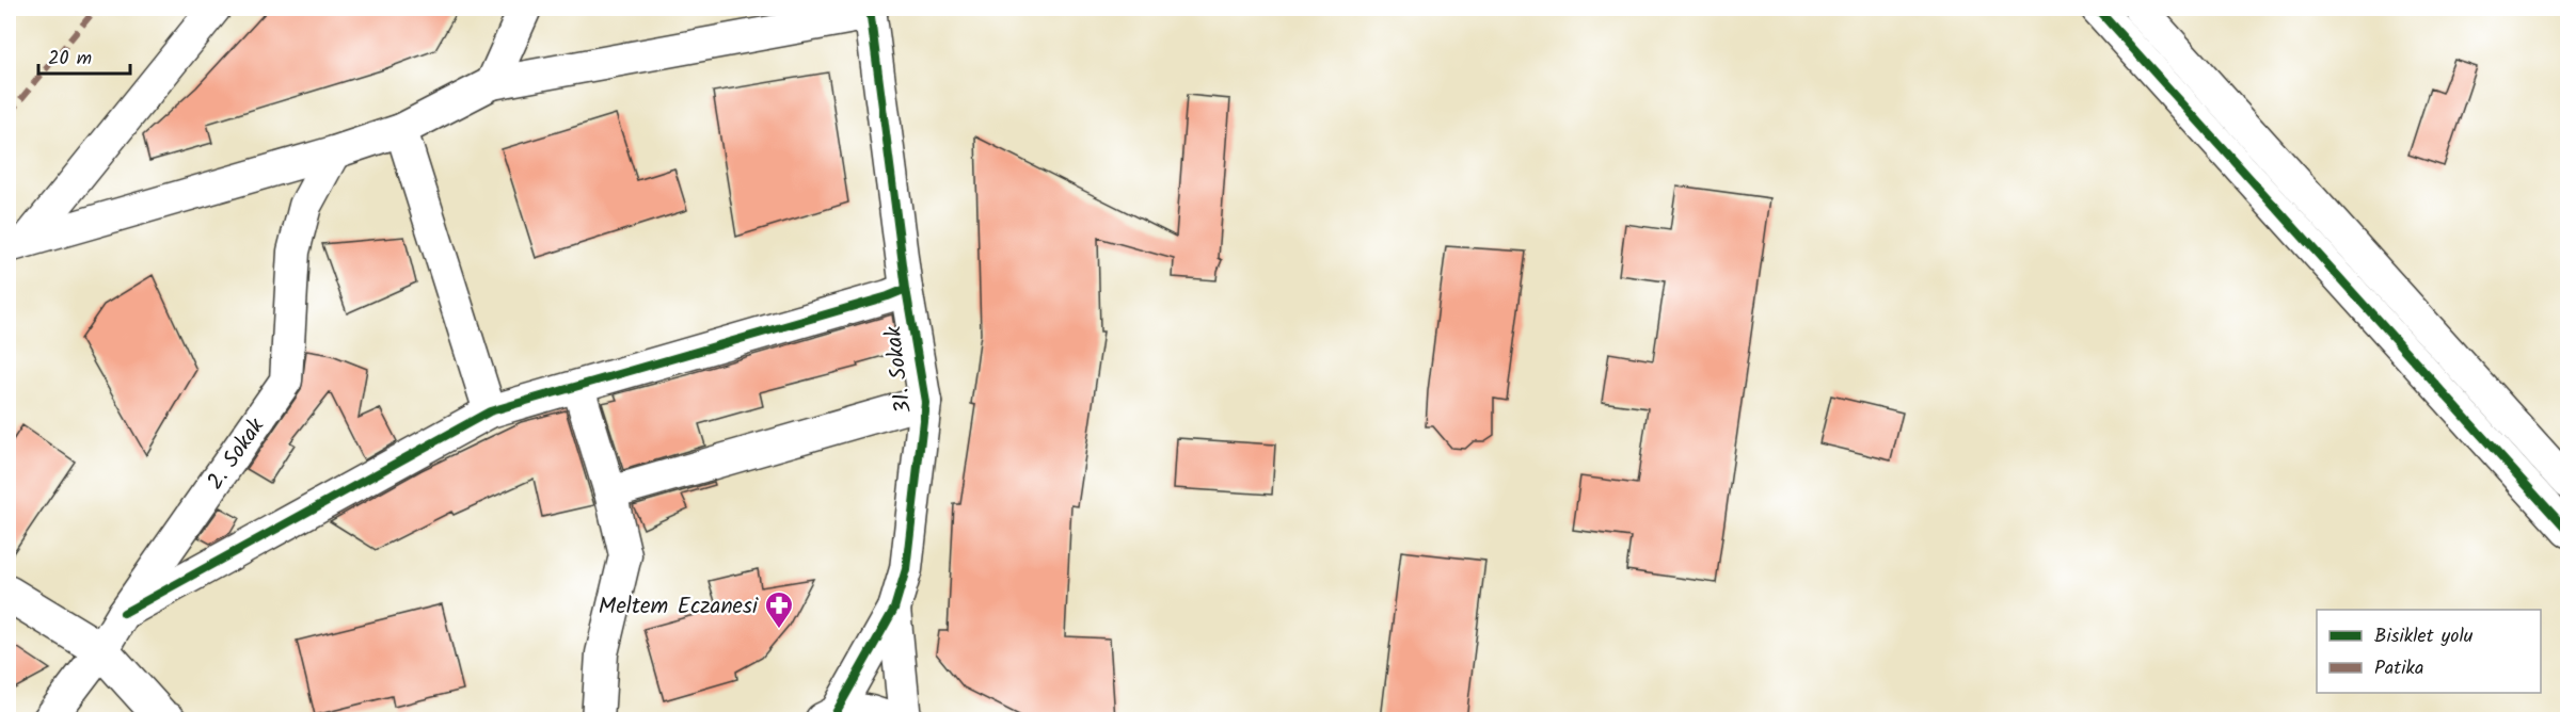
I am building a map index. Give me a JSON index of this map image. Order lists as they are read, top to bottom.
{
  "streets": {
    "street": ["31. Sokak", "2. Sokak"]
  },
  "places": {
    "pharmacy": ["Meltem Eczanesi"]
  },
  "legend": ["Bisiklet yolu", "Patika"],
  "scale_bar": "20 m"
}
